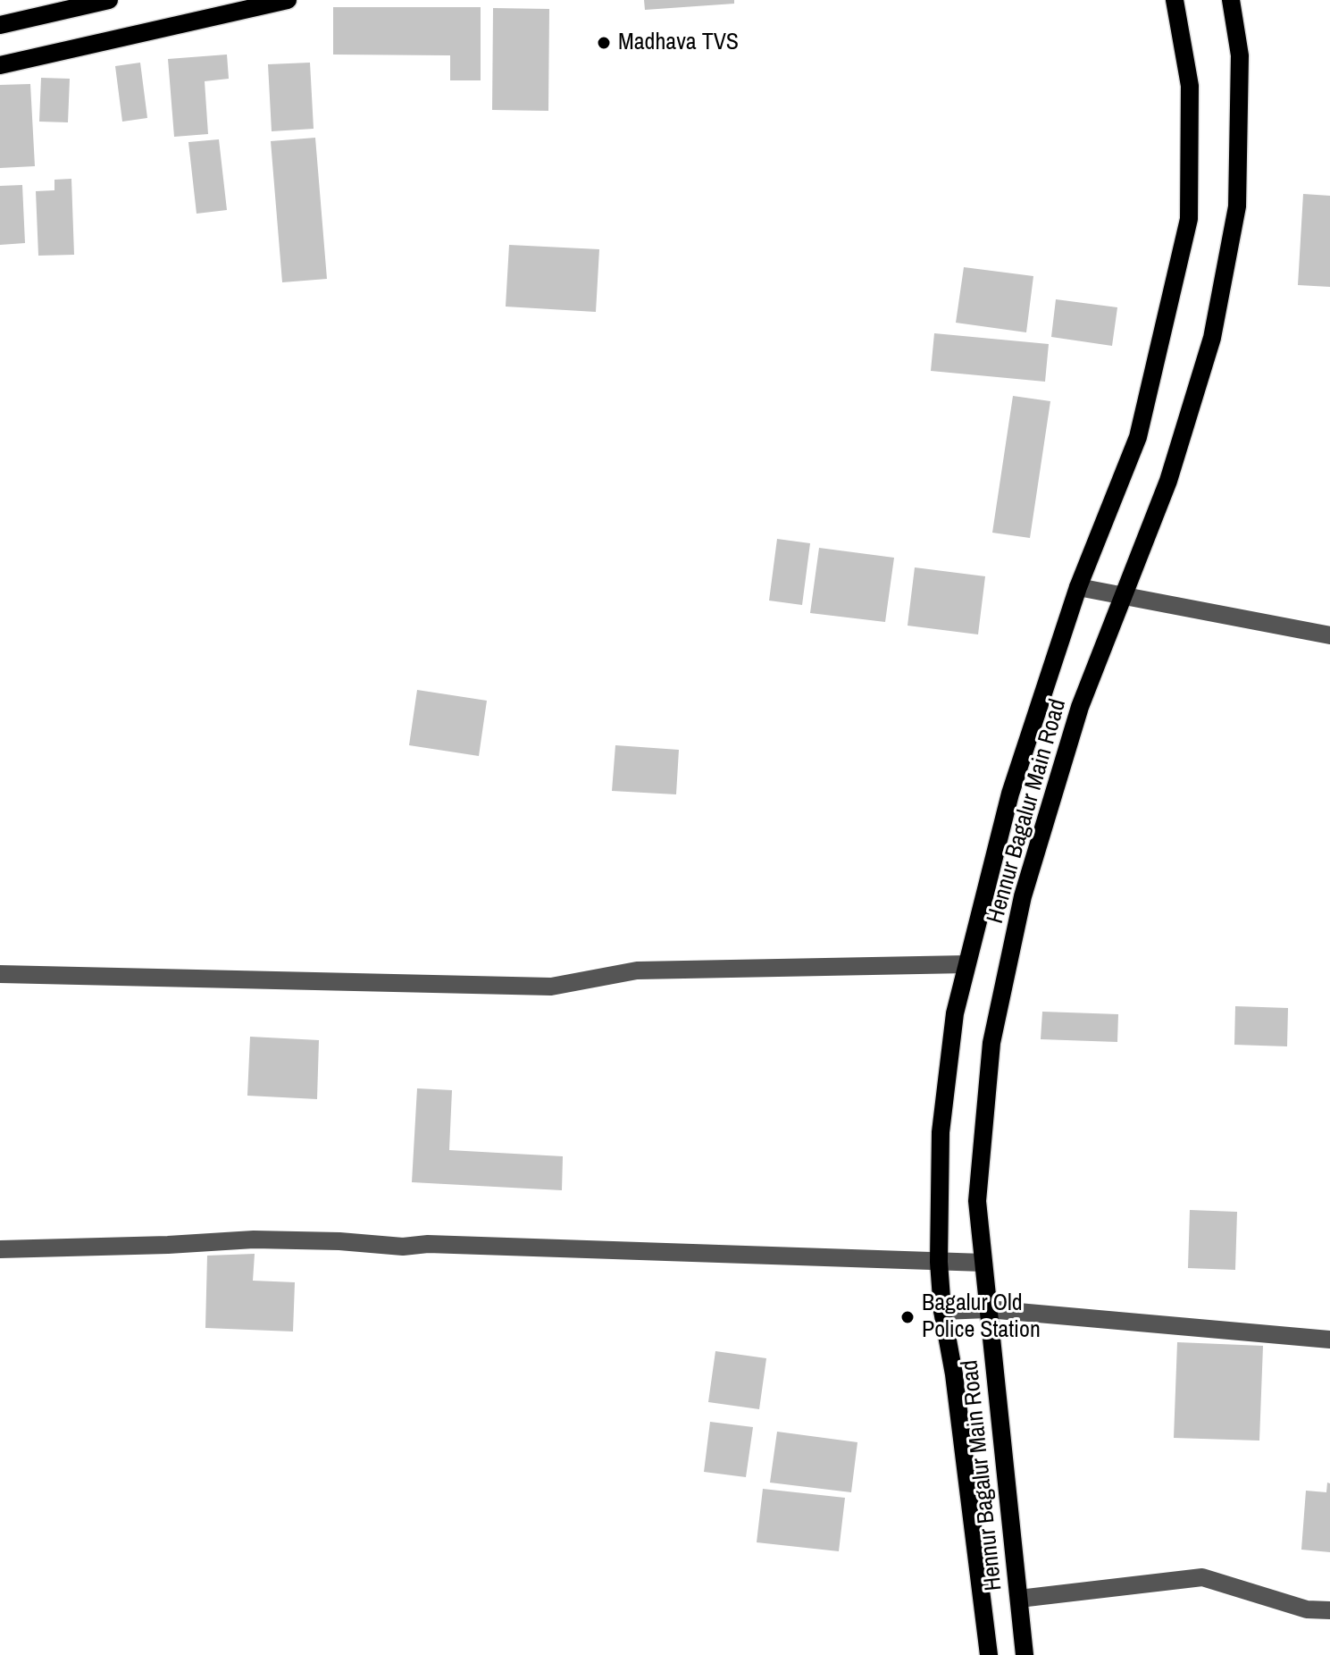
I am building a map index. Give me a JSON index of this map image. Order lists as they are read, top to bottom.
{
  "streets": {
    "main road": ["Hennur Bagalur Main Road"]
  },
  "places": ["Madhava TVS", "Bagalur Old Police Station"]
}
